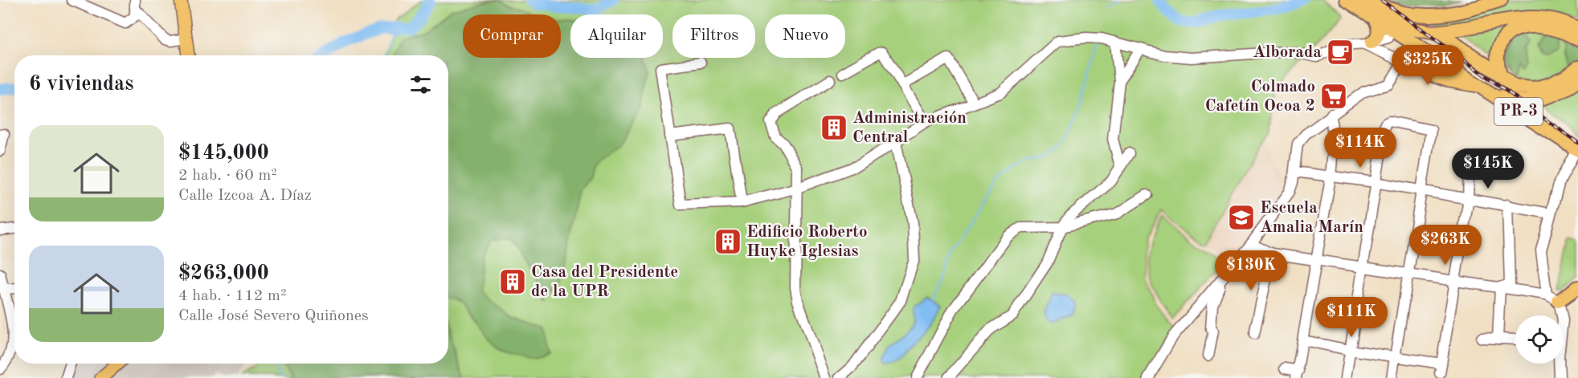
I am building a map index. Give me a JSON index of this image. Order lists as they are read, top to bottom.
{
  "streets": {
    "highway": ["PR-3"]
  },
  "places": {
    "cafe": ["Alborada"],
    "supermarket": ["Colmado Cafetín Ocoa 2"],
    "building": ["Administración Central", "Edificio Roberto Huyke Iglesias", "Casa del Presidente de la UPR"],
    "school or university": ["Escuela Amalia Marín"]
  },
  "page": {
    "chip": [
      "Comprar",
      "Alquilar",
      "Filtros",
      "Nuevo"
    ],
    "price": [
      "$325K",
      "$114K",
      "$145K",
      "$263K",
      "$130K",
      "$111K"
    ],
    "heading": "6 viviendas",
    "list": [
      {
        "name": "$145,000",
        "note": "2 hab. · 60 m² · Calle Izcoa A. Díaz"
      },
      {
        "name": "$263,000",
        "note": "4 hab. · 112 m² · Calle José Severo Quiñones"
      }
    ]
  }
}
